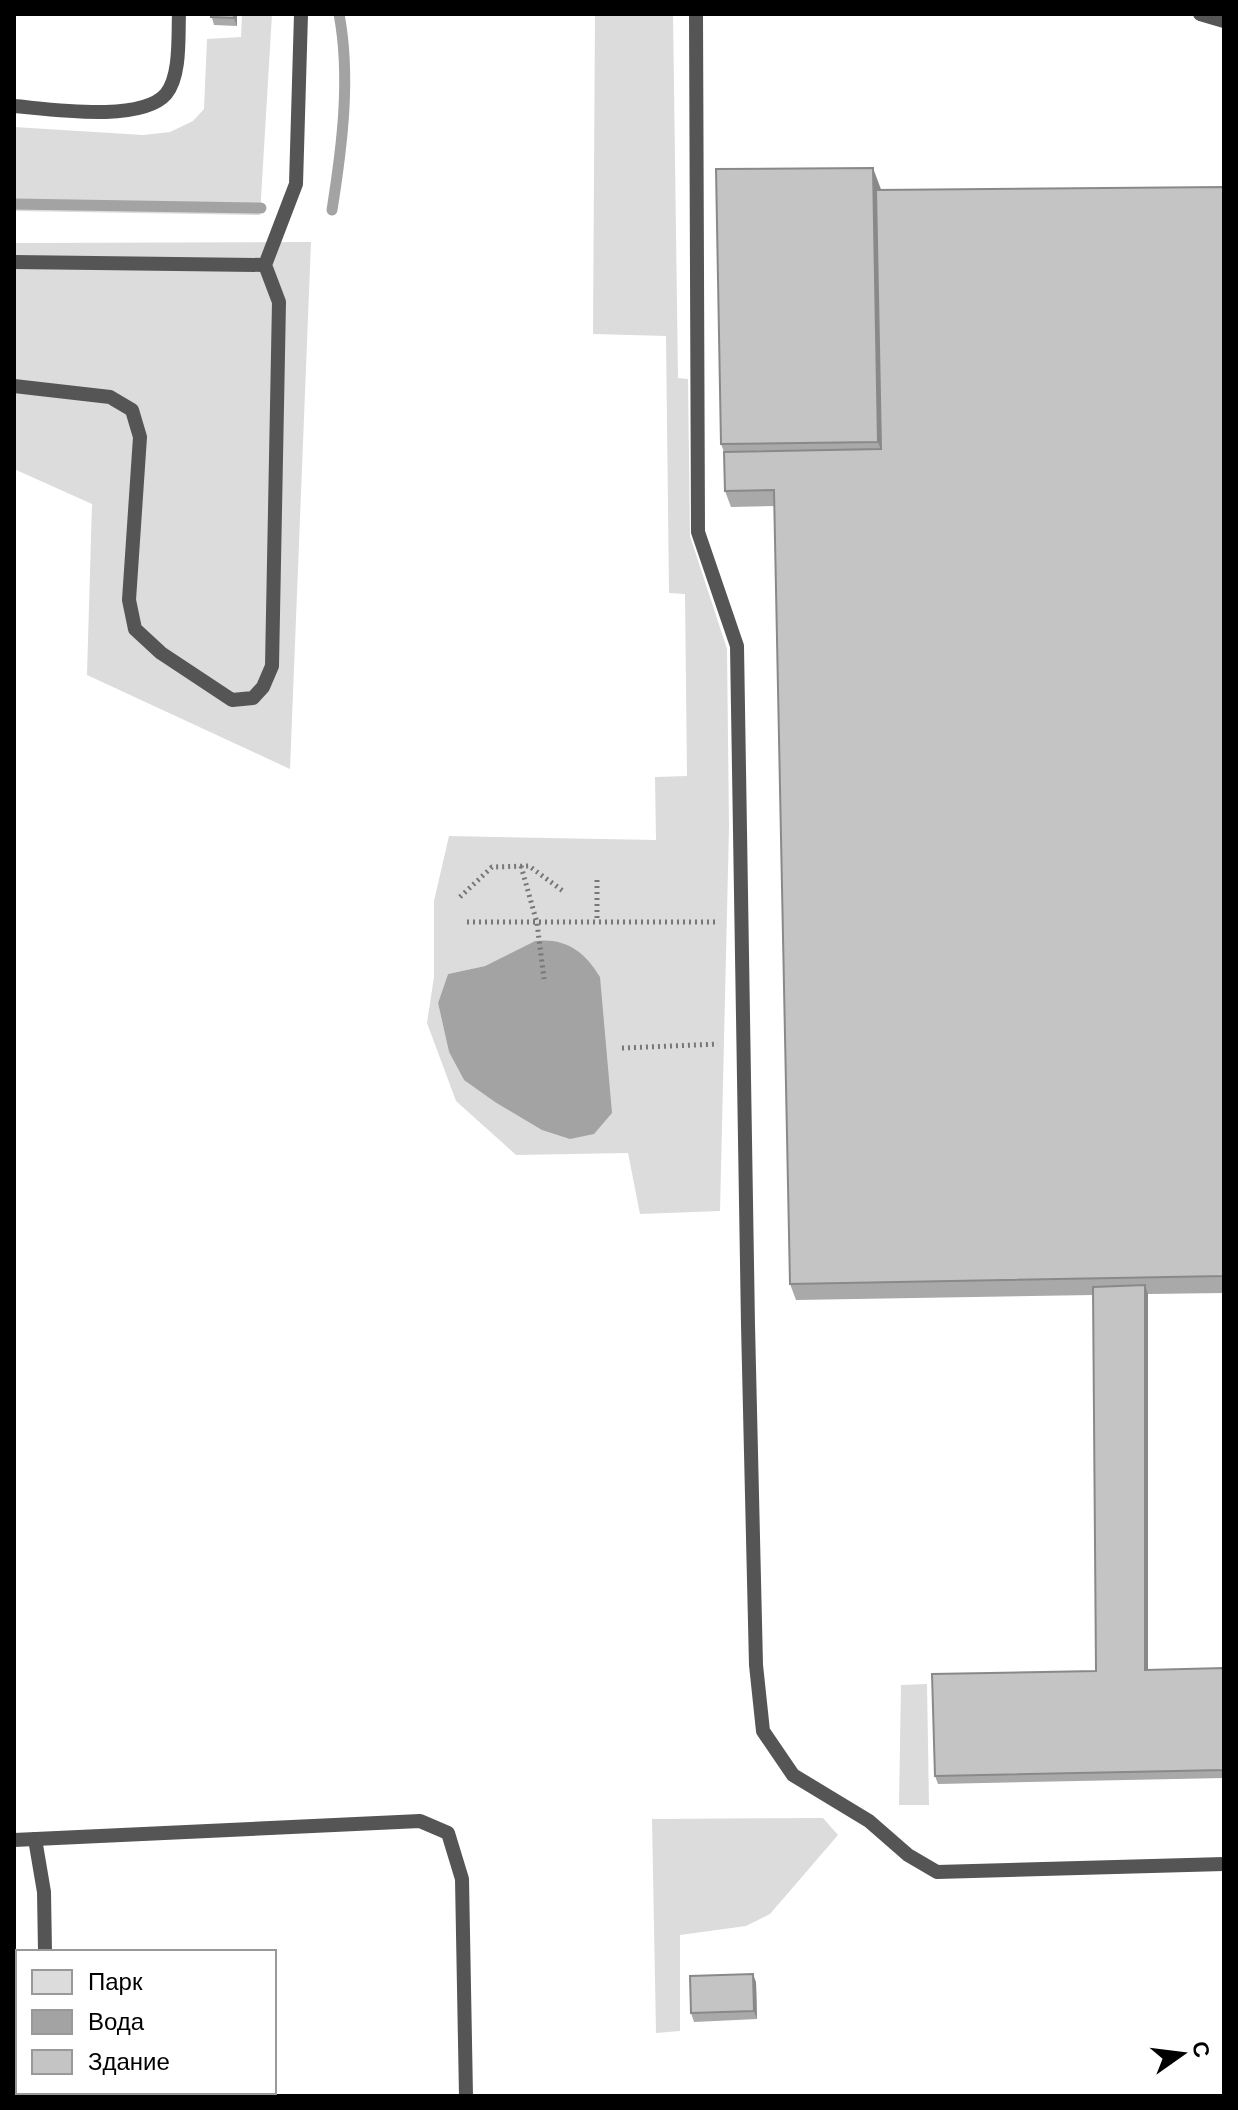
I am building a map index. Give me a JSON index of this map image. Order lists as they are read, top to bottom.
{
  "legend": ["Парк", "Вода", "Здание"],
  "north": "right"
}
